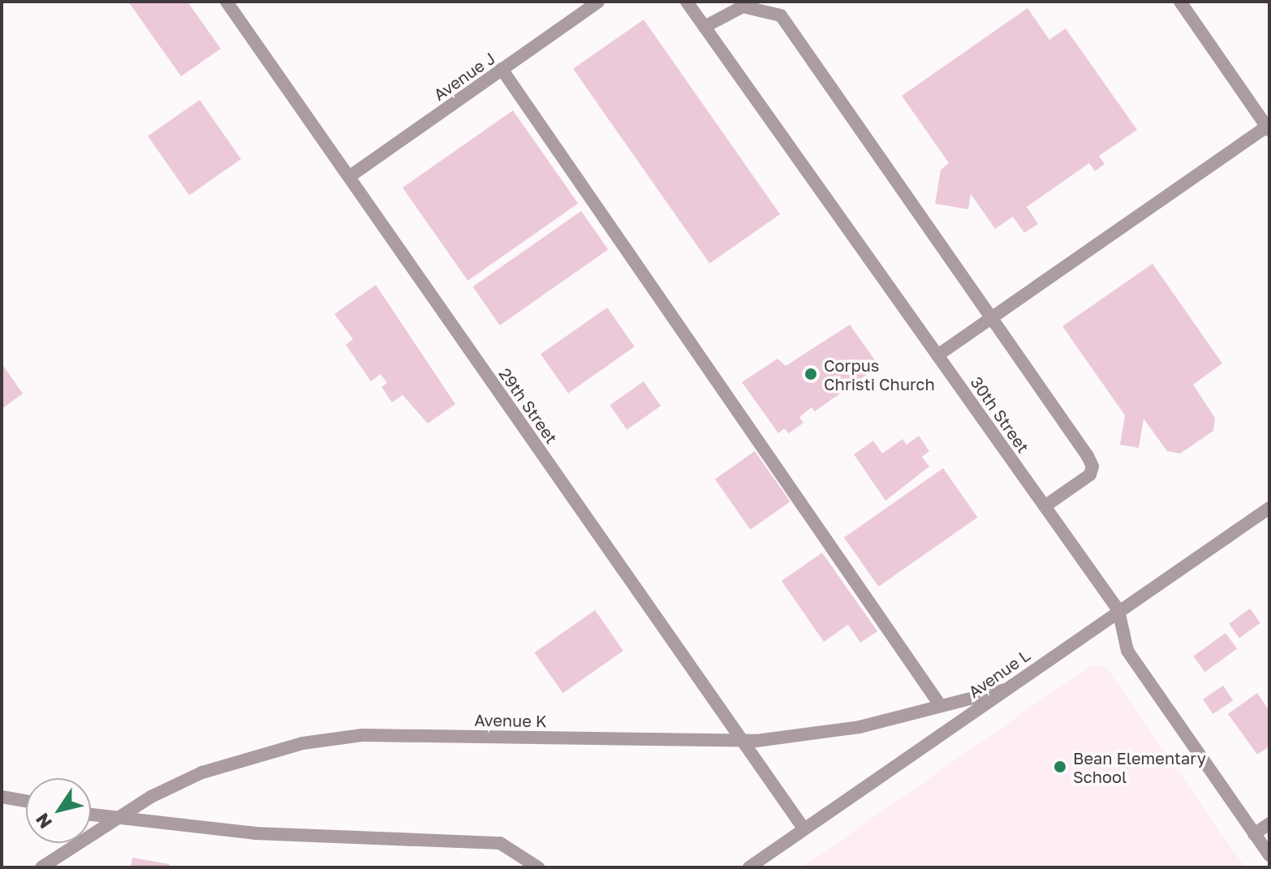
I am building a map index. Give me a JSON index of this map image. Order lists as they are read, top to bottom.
{
  "streets": {
    "street": [
      "Avenue J",
      "29th Street",
      "30th Street",
      "Avenue L",
      "Avenue K"
    ]
  },
  "crossings": [
    ["Avenue J", "29th Street"],
    ["29th Street", "Avenue L"],
    ["29th Street", "Avenue K"],
    ["30th Street", "Avenue L"],
    ["Avenue L", "Avenue K"]
  ],
  "places": ["Corpus Christi Church", "Bean Elementary School"],
  "north": "bottom left"
}
